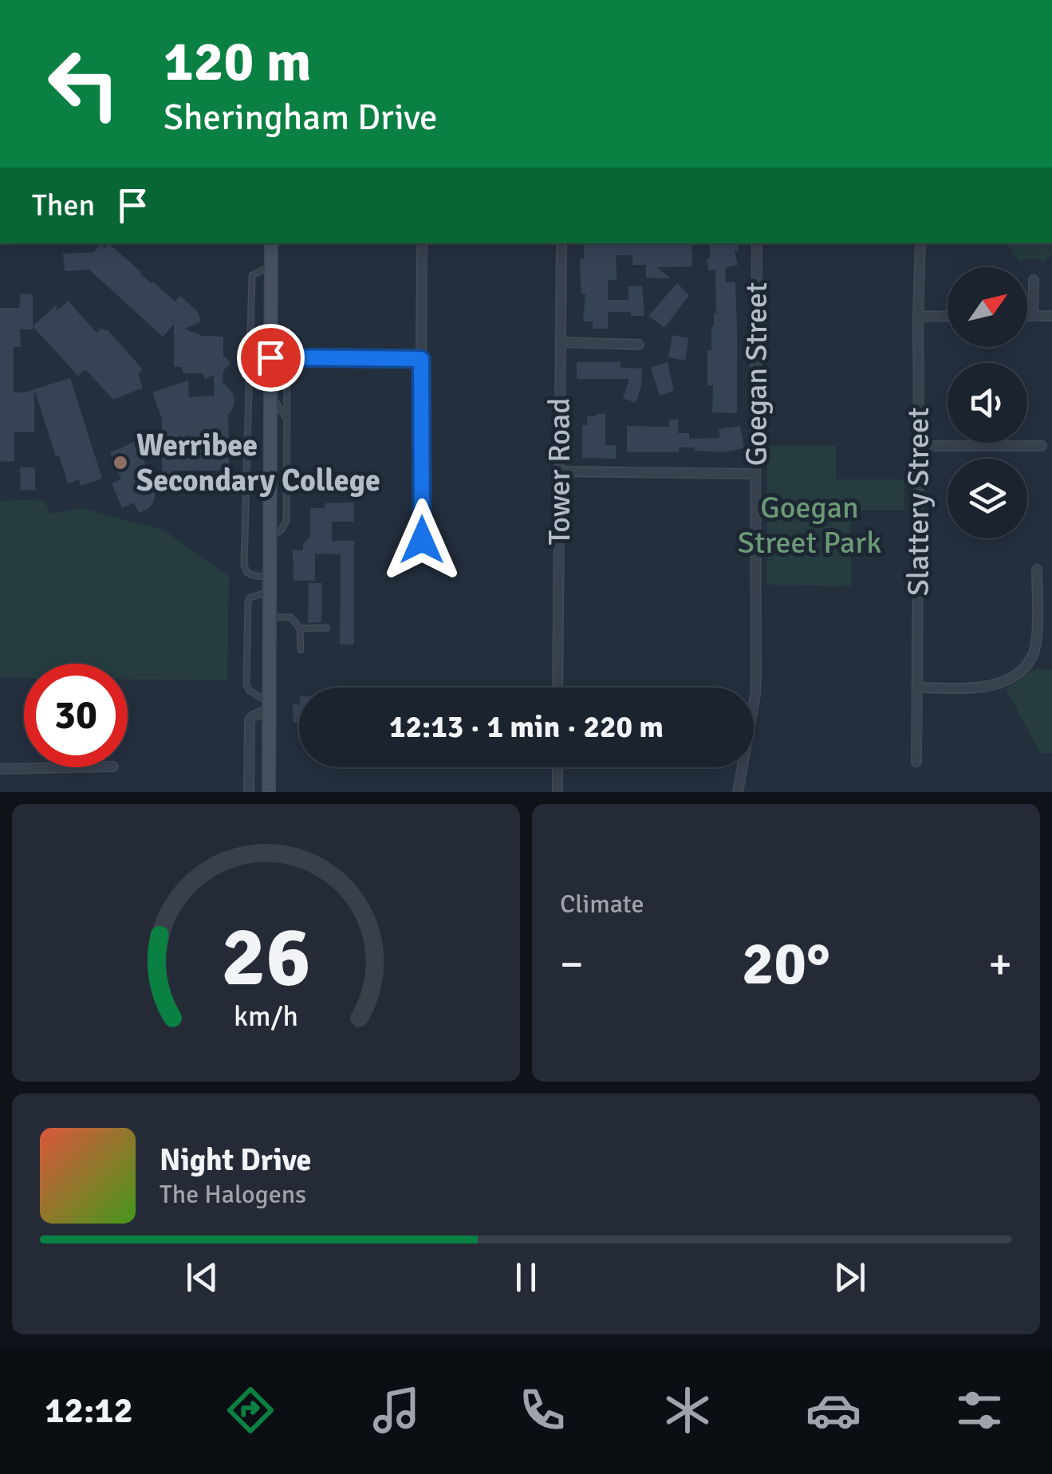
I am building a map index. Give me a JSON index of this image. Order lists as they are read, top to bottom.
{
  "streets": {
    "street": ["Goegan Street", "Tower Road", "Slattery Street"]
  },
  "parks": ["Goegan Street Park"],
  "places": ["Werribee Secondary College"],
  "north": "top right",
  "page": {
    "turn": ["120 m", "Sheringham Drive"],
    "then": "Then",
    "limit": "30",
    "trip": "12:13 · 1 min · 220 m",
    "tile": "Climate",
    "heat": ["−", "20°", "+"],
    "song": ["Night Drive", "The Halogens"],
    "tabs": "12:12",
    "gauge": ["26", "km/h"]
  }
}
